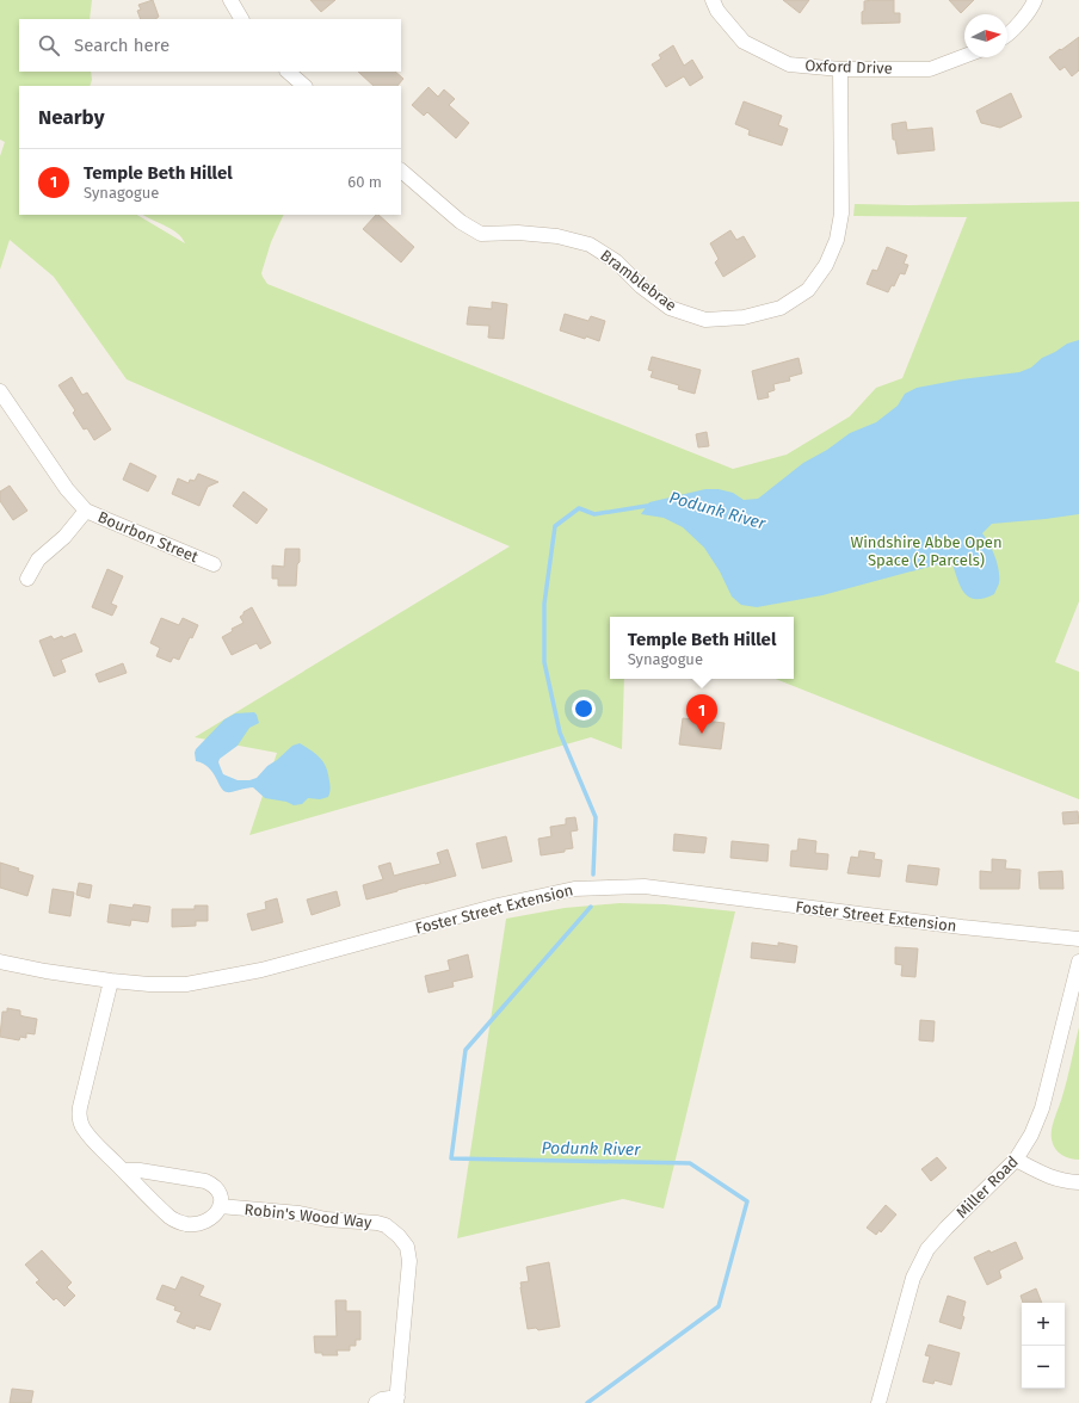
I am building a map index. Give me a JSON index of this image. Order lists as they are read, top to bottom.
{
  "streets": {
    "street": [
      "Oxford Drive",
      "Bramblebrae",
      "Bourbon Street",
      "Foster Street Extension",
      "Miller Road",
      "Robin's Wood Way"
    ]
  },
  "crossings": [
    ["Oxford Drive", "Bramblebrae"]
  ],
  "water": ["Podunk River"],
  "parks": ["Windshire Abbe Open Space (2 Parcels)"],
  "north": "right",
  "page": {
    "search": "Search here",
    "heading": "Nearby",
    "list": [
      {
        "mark": "1",
        "name": "Temple Beth Hillel",
        "note": "Synagogue",
        "value": "60 m"
      }
    ],
    "popup": ["Temple Beth Hillel", "Synagogue"],
    "pins": "1",
    "map_buttons": ["+", "−"]
  }
}
